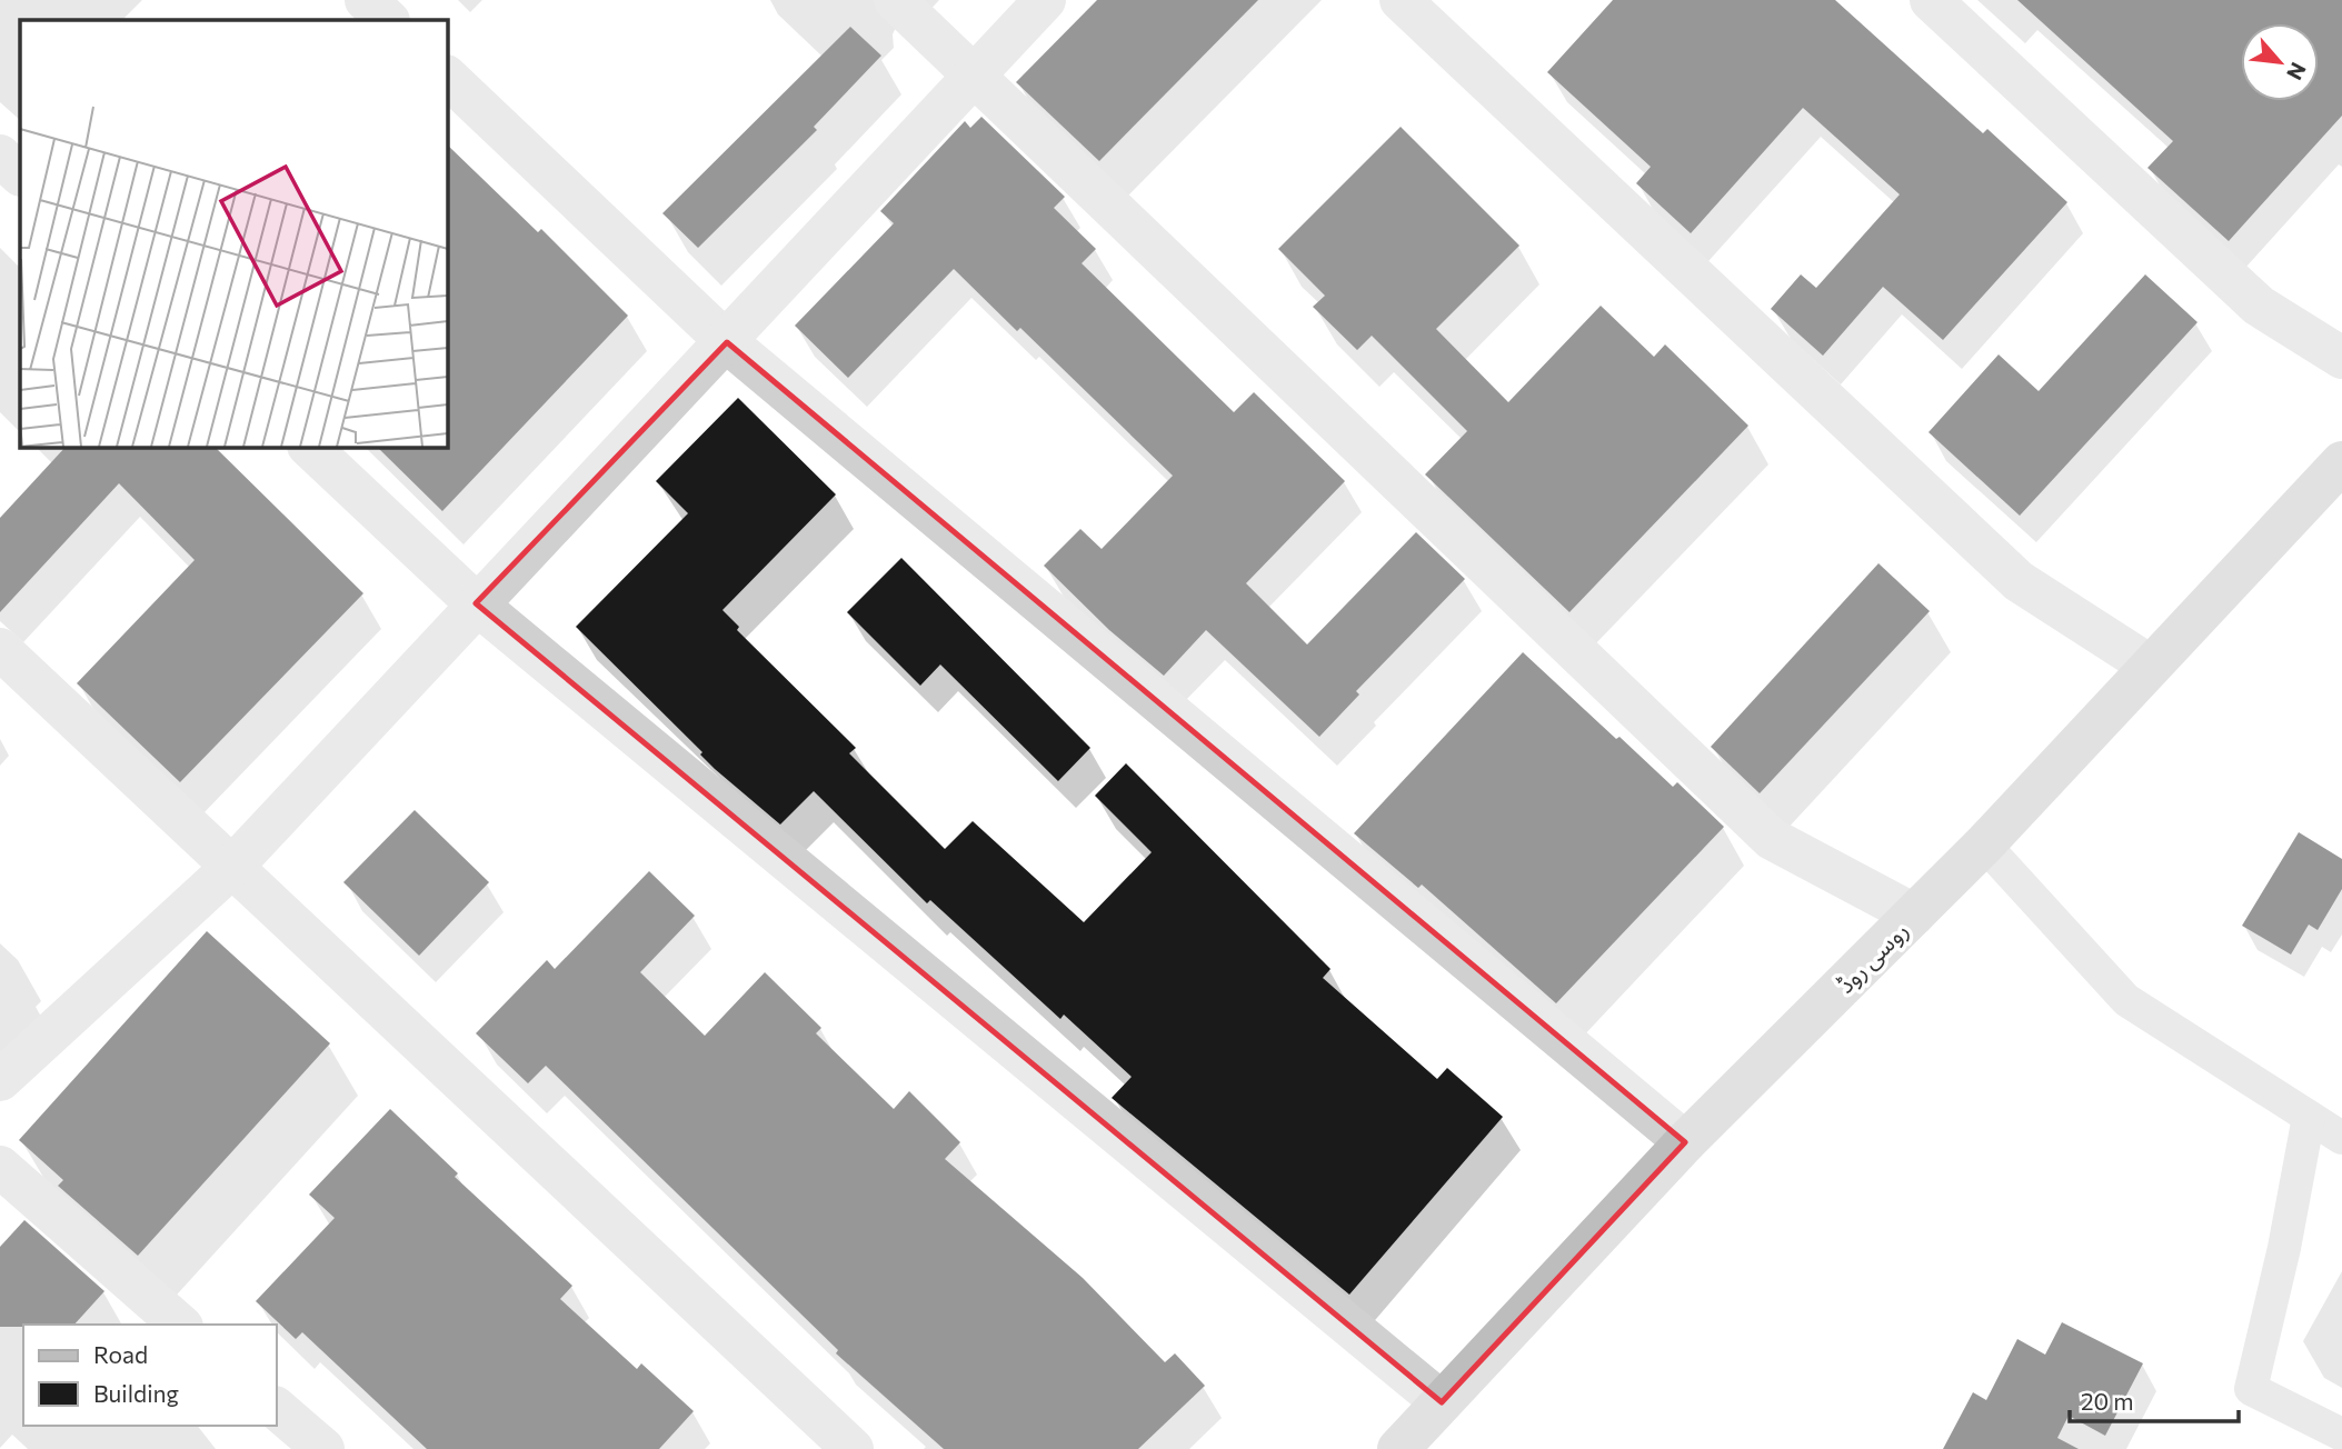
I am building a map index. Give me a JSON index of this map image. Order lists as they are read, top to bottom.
{
  "streets": {
    "main road": ["روسی روڈ"]
  },
  "legend": ["Road", "Building"],
  "scale_bar": "20 m",
  "north": "bottom right"
}
